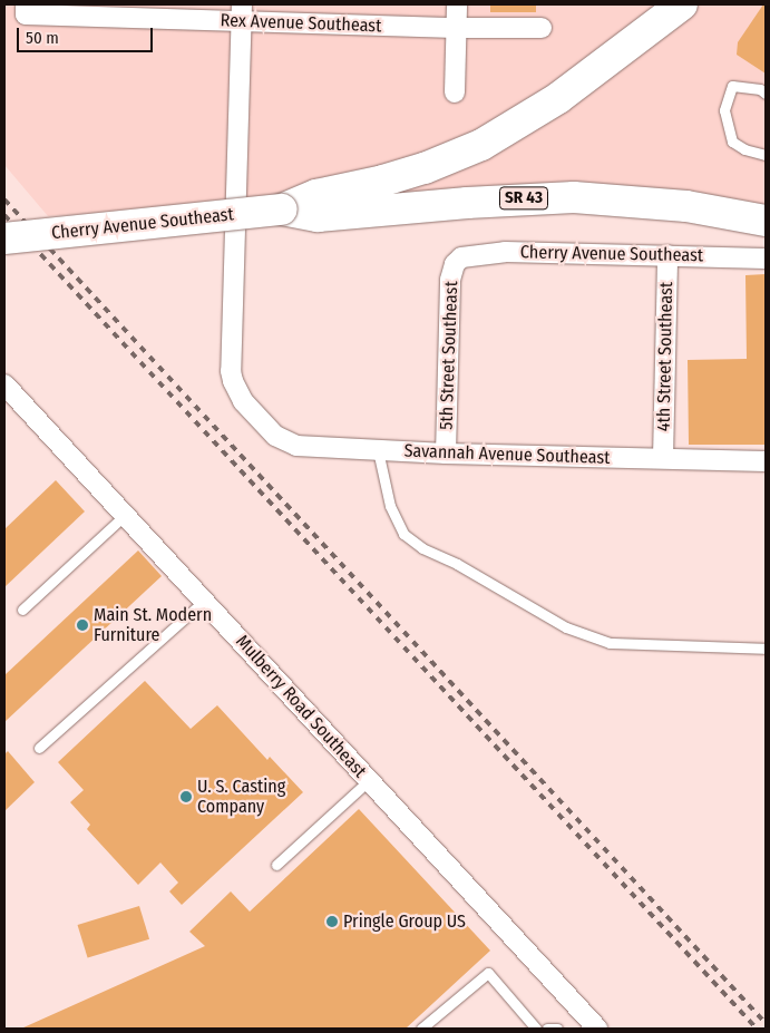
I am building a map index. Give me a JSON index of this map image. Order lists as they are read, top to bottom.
{
  "streets": {
    "main road": ["SR 43", "Cherry Avenue Southeast"],
    "street": [
      "Rex Avenue Southeast",
      "5th Street Southeast",
      "4th Street Southeast",
      "Savannah Avenue Southeast",
      "Mulberry Road Southeast"
    ]
  },
  "crossings": [
    ["Rex Avenue Southeast", "Savannah Avenue Southeast"],
    ["Cherry Avenue Southeast", "5th Street Southeast"],
    ["Cherry Avenue Southeast", "4th Street Southeast"],
    ["5th Street Southeast", "Savannah Avenue Southeast"],
    ["4th Street Southeast", "Savannah Avenue Southeast"]
  ],
  "places": ["Main St. Modern Furniture", "U. S. Casting Company", "Pringle Group US"],
  "scale_bar": "50 m"
}
